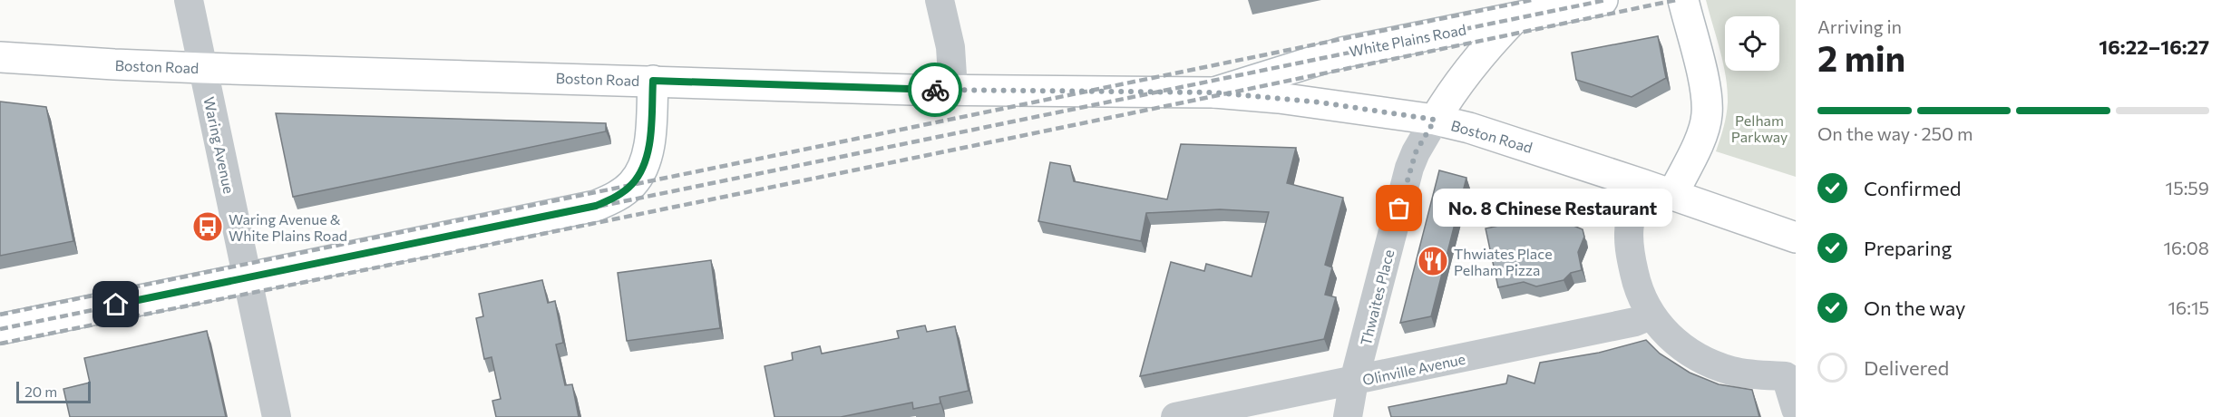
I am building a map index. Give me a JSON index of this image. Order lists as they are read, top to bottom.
{
  "streets": {
    "main road": ["White Plains Road", "Boston Road"],
    "street": ["Waring Avenue", "Thwaites Place", "Olinville Avenue"]
  },
  "crossings": [
    ["White Plains Road", "Boston Road"],
    ["Boston Road", "Waring Avenue"],
    ["Boston Road", "Thwaites Place"],
    ["Thwaites Place", "Olinville Avenue"]
  ],
  "parks": ["Pelham Parkway"],
  "places": {
    "other": ["No. 8 Chinese Restaurant"],
    "bus stop": ["Waring Avenue & White Plains Road"],
    "restaurant": ["Thwiates Place Pelham Pizza"]
  },
  "scale_bar": "20 m",
  "page": {
    "heading": ["2 min", "Arriving in", "16:22–16:27"],
    "bar": "On the way · 250 m",
    "list": [
      ["Confirmed", "15:59"],
      ["Preparing", "16:08"],
      ["On the way", "16:15"],
      "Delivered"
    ],
    "bubble": "No. 8 Chinese Restaurant",
    "scale": "20 m"
  }
}
